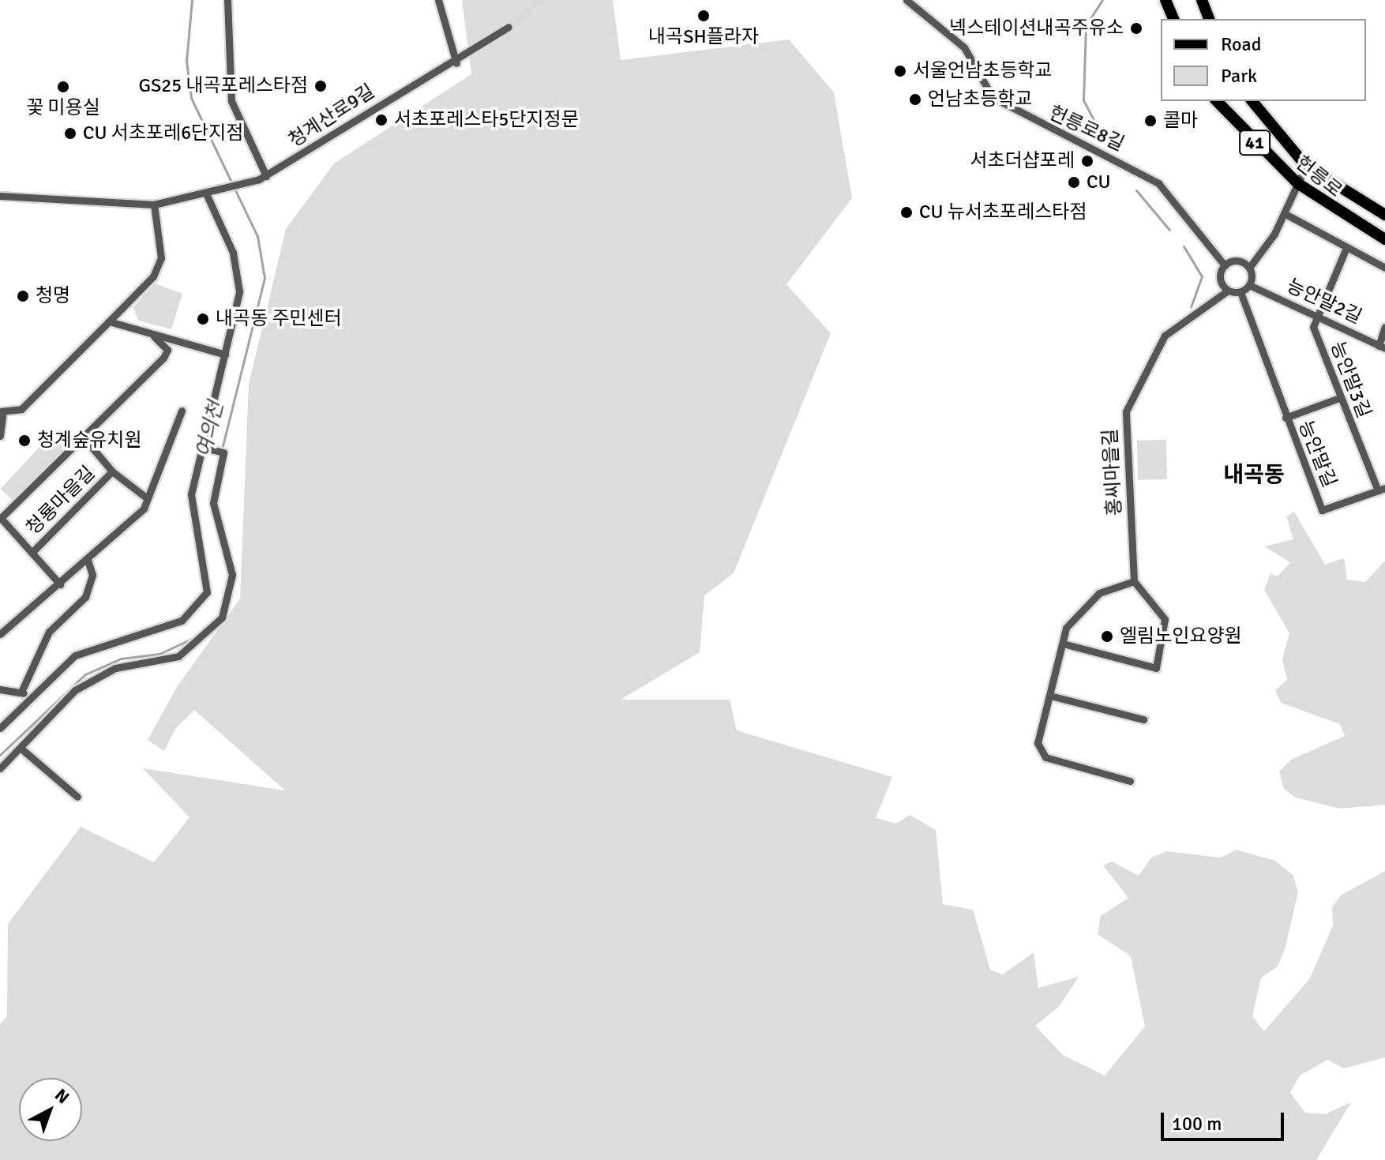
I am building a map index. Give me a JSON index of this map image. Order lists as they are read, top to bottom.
{
  "streets": {
    "main road": ["41", "헌릉로"],
    "street": [
      "청계산로9길",
      "헌릉로8길",
      "능안말2길",
      "능안말3길",
      "능안말길",
      "홍씨마을길",
      "청룡마을길"
    ]
  },
  "crossings": [
    ["헌릉로8길", "능안말2길"],
    ["헌릉로8길", "능안말길"],
    ["헌릉로8길", "홍씨마을길"],
    ["능안말2길", "능안말3길"],
    ["능안말2길", "능안말길"],
    ["능안말2길", "홍씨마을길"],
    ["능안말3길", "능안말길"],
    ["능안말길", "홍씨마을길"]
  ],
  "districts": ["내곡동"],
  "water": ["여의천"],
  "places": [
    "내곡SH플라자",
    "넥스테이션내곡주유소",
    "서울언남초등학교",
    "GS25 내곡포레스타점",
    "꽃 미용실",
    "언남초등학교",
    "서초포레스타5단지정문",
    "콜마",
    "CU 서초포레6단지점",
    "서초더샵포레",
    "CU",
    "CU 뉴서초포레스타점",
    "청명",
    "내곡동 주민센터",
    "청계숲유치원",
    "엘림노인요양원"
  ],
  "legend": ["Road", "Park"],
  "scale_bar": "100 m",
  "north": "top right"
}
